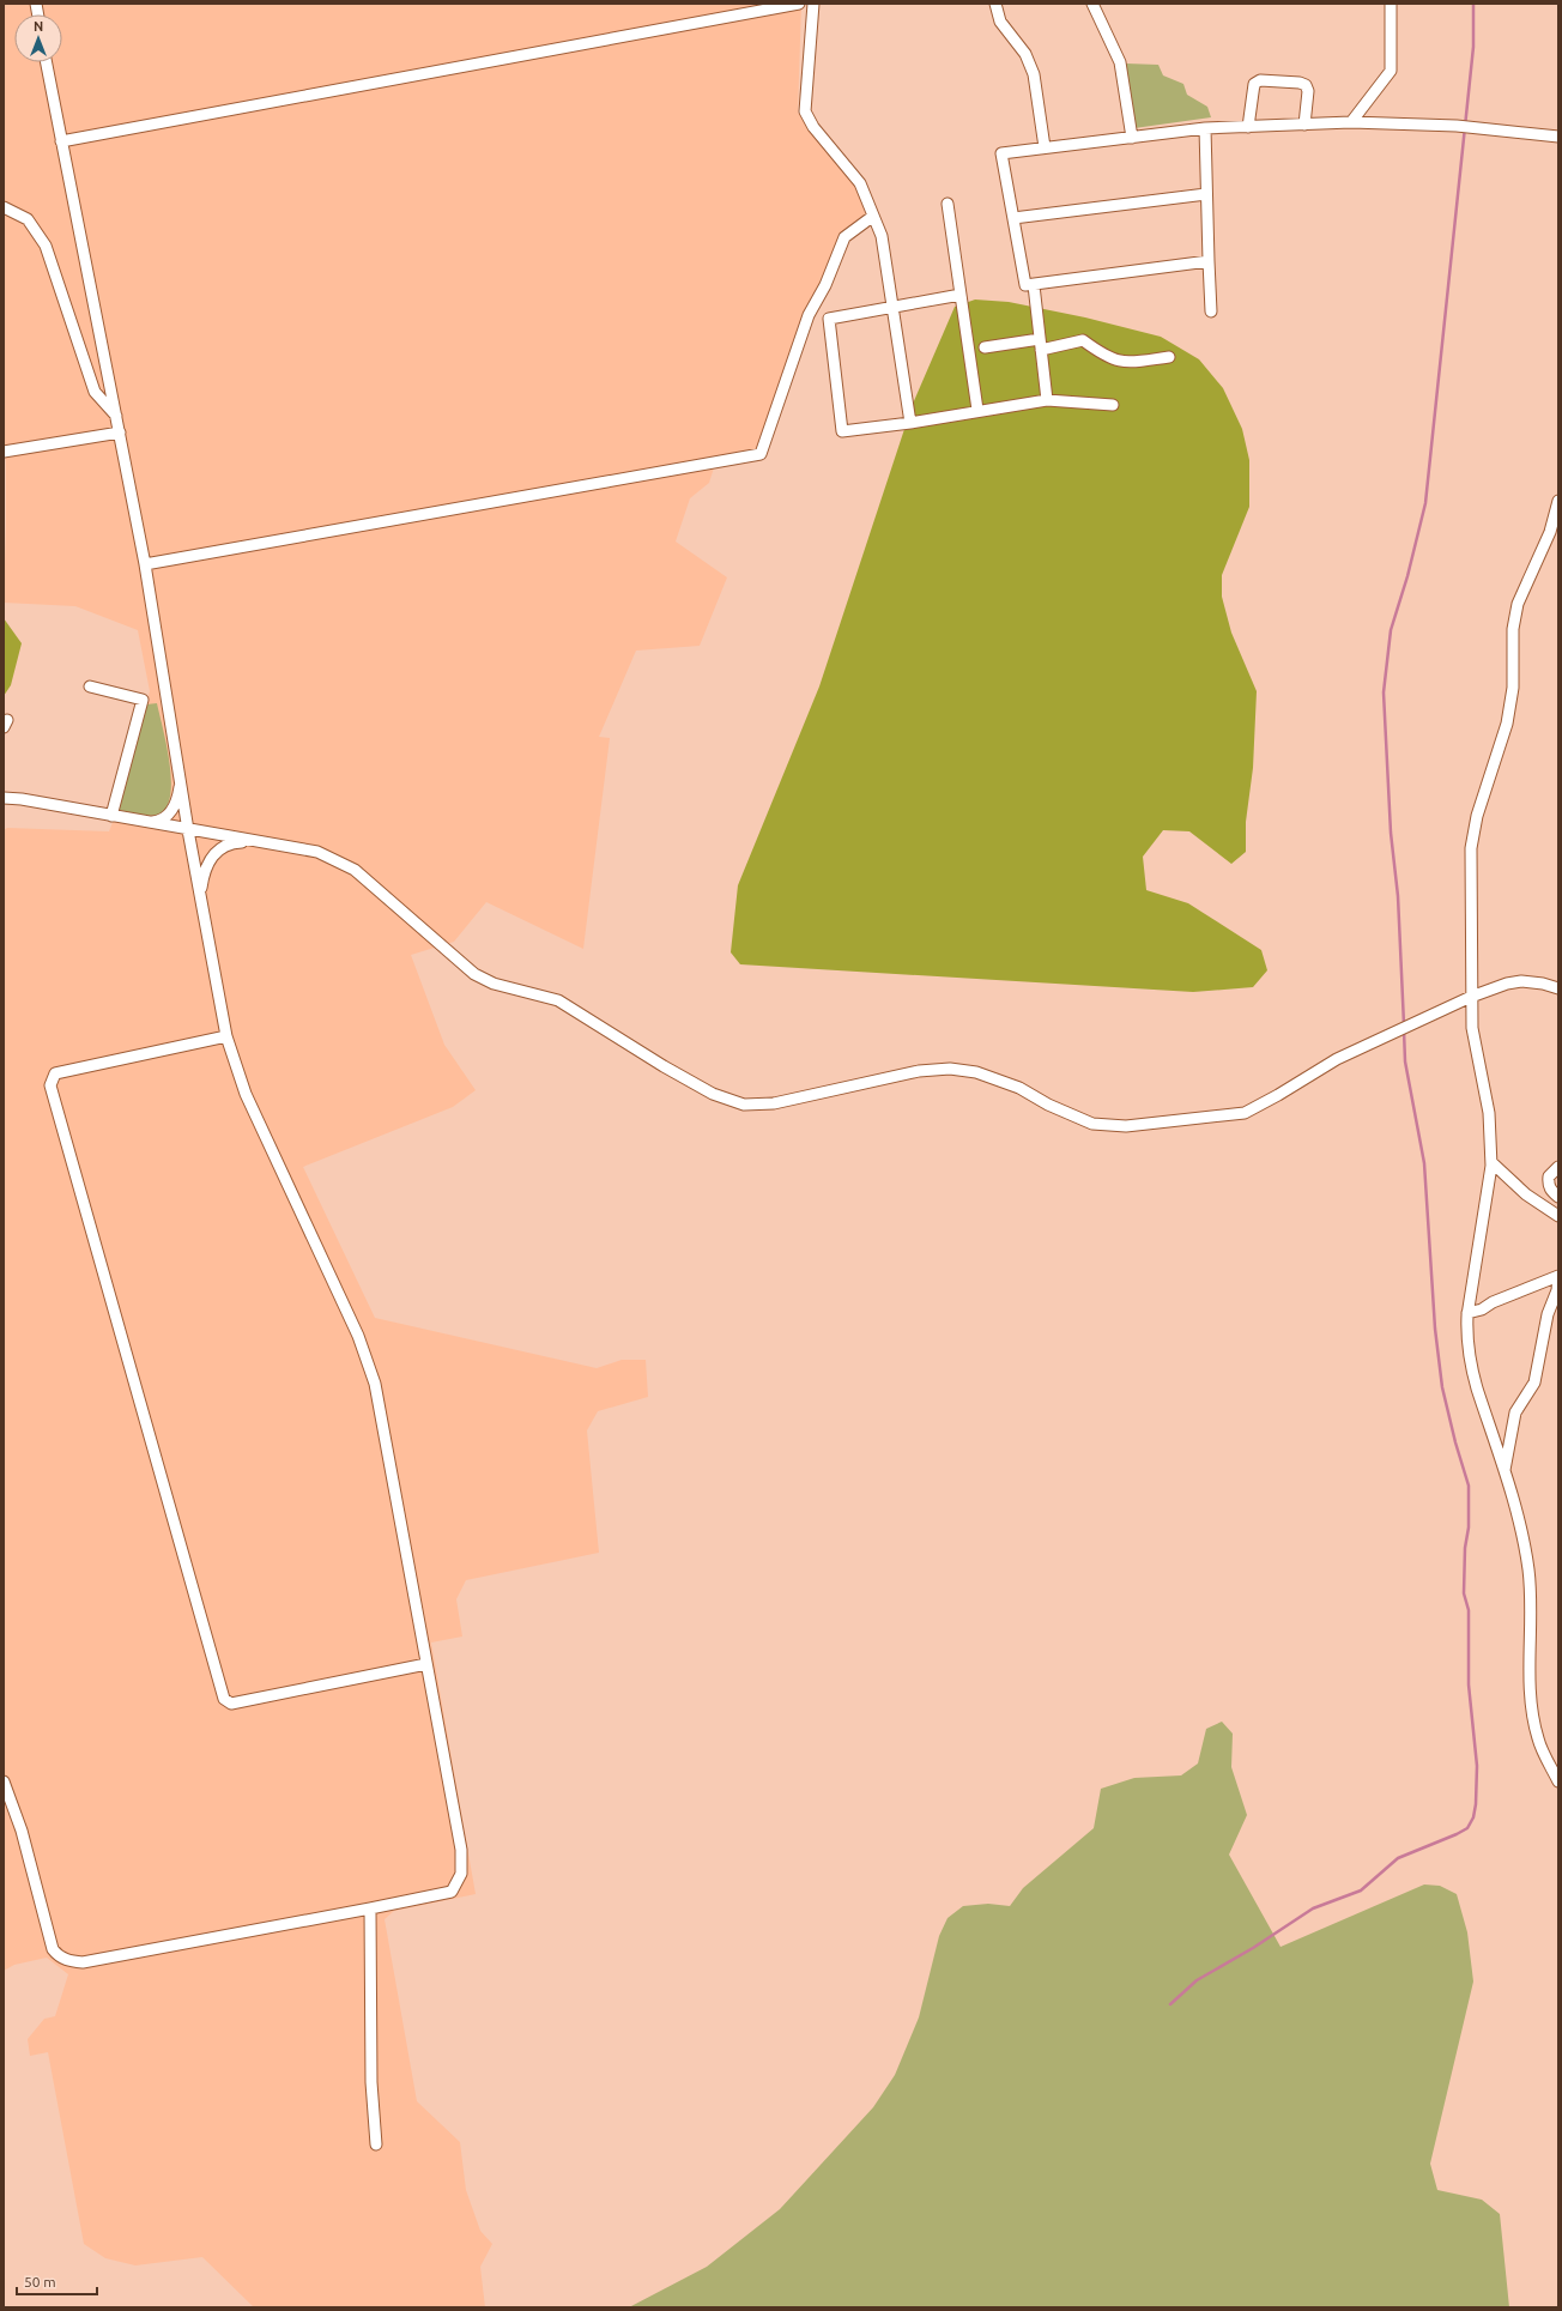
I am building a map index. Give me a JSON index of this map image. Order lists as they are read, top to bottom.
{
  "scale_bar": "50 m",
  "north": "top"
}
